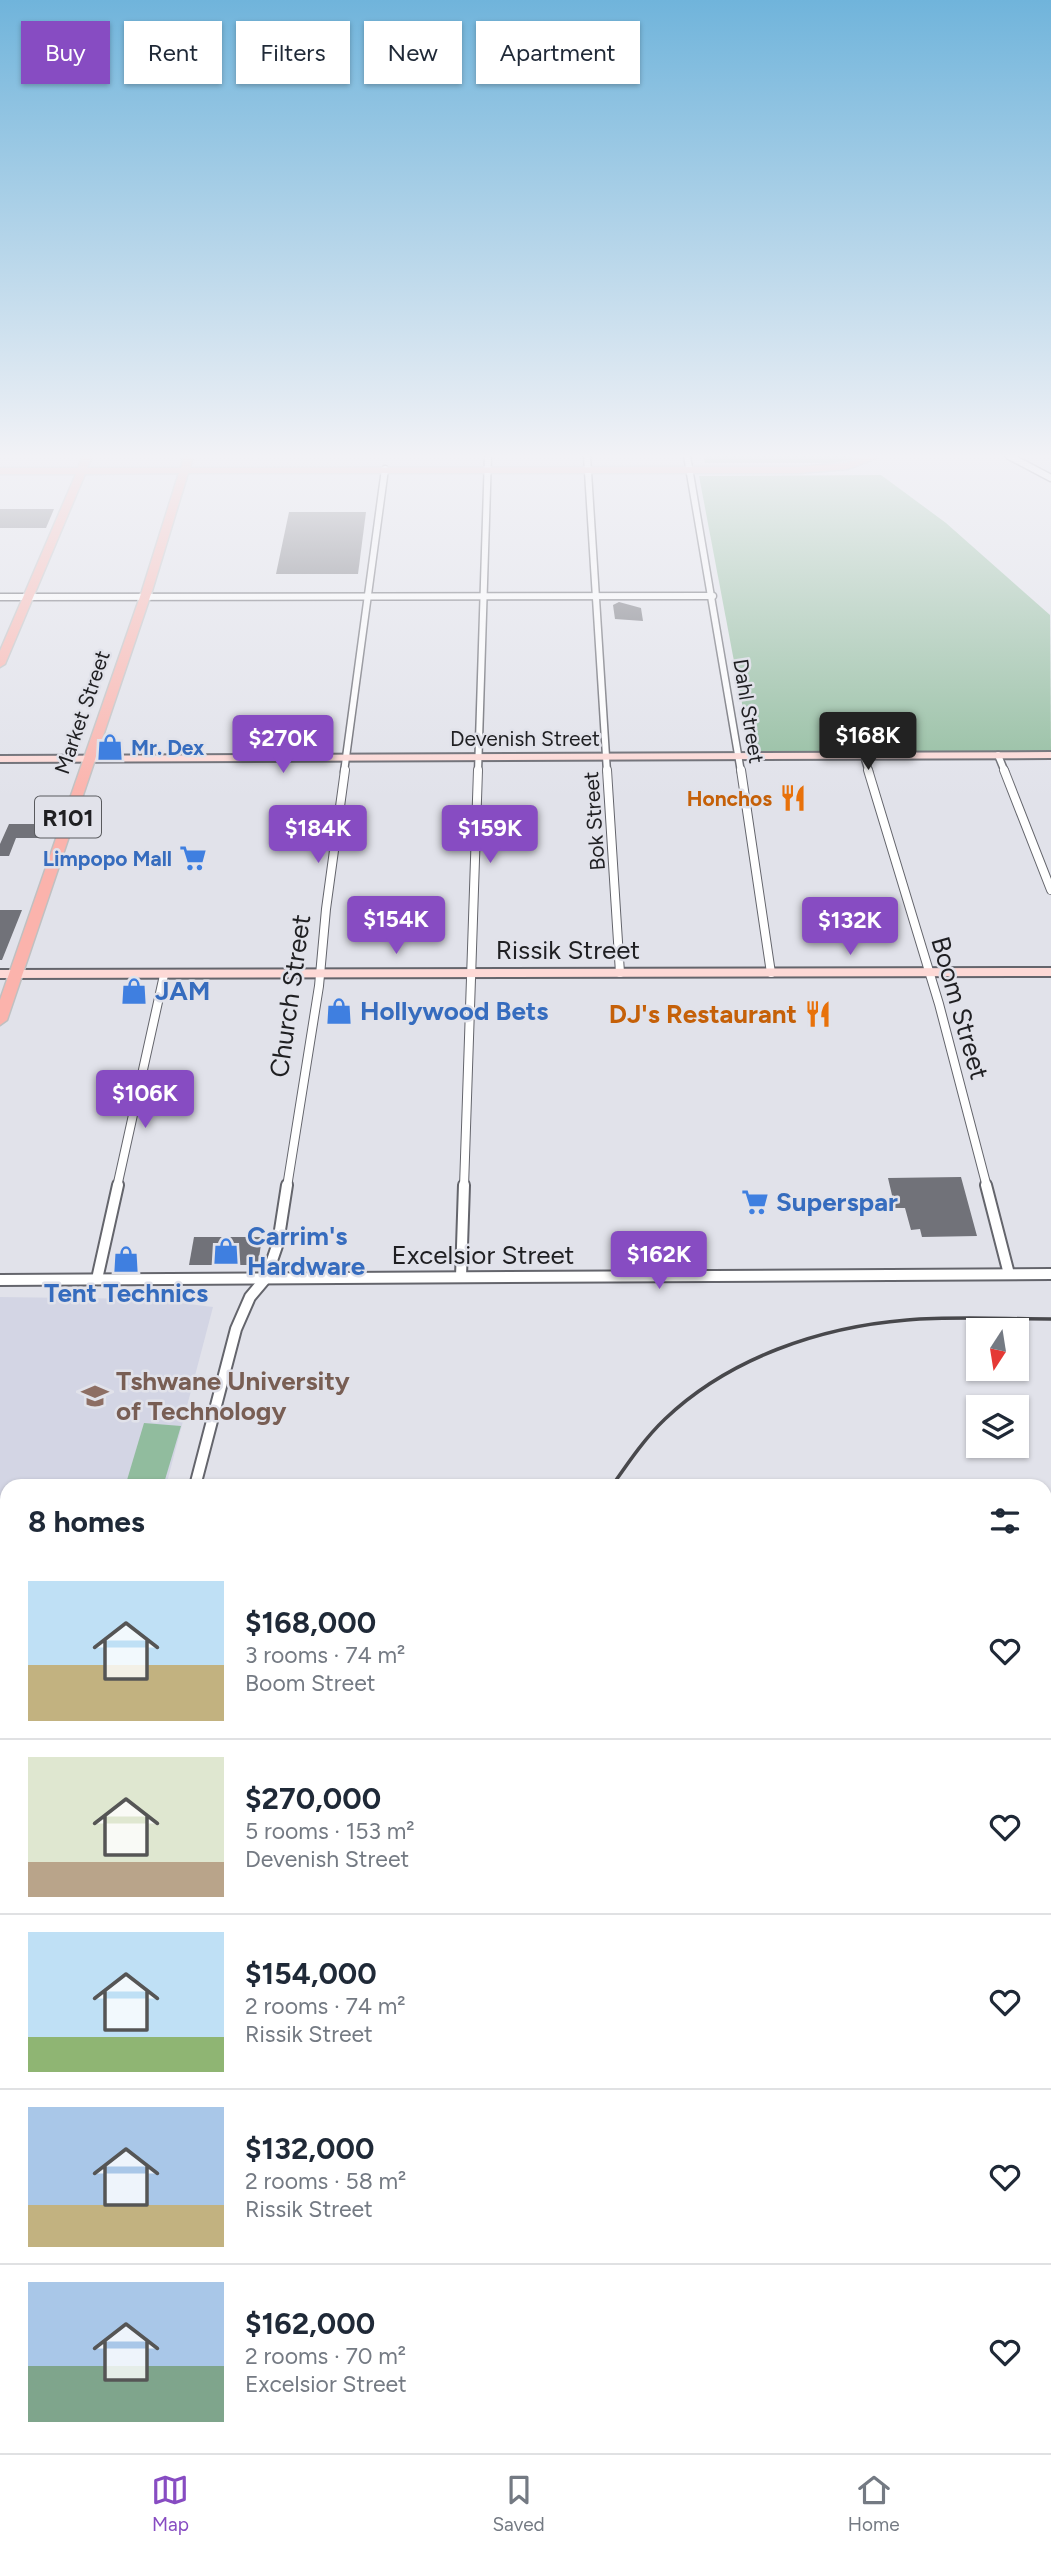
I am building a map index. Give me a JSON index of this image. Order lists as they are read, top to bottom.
{
  "streets": {
    "main road": [
      "Market Street",
      "Devenish Street",
      "R101",
      "Rissik Street"
    ],
    "street": [
      "Dahl Street",
      "Bok Street",
      "Church Street",
      "Boom Street",
      "Excelsior Street"
    ]
  },
  "crossings": [
    ["Dahl Street", "Devenish Street"],
    ["Dahl Street", "Rissik Street"],
    ["Market Street", "Devenish Street"],
    ["Market Street", "Rissik Street"],
    ["Devenish Street", "Bok Street"],
    ["Devenish Street", "Church Street"],
    ["Devenish Street", "Boom Street"],
    ["Bok Street", "Rissik Street"],
    ["Rissik Street", "Church Street"],
    ["Rissik Street", "Boom Street"],
    ["Church Street", "Excelsior Street"],
    ["Boom Street", "Excelsior Street"]
  ],
  "places": {
    "shop": [
      "Mr. Dex",
      "JAM",
      "Hollywood Bets",
      "Carrim's Hardware",
      "Tent Technics"
    ],
    "restaurant": ["Honchos", "DJ's Restaurant"],
    "supermarket": ["Limpopo Mall", "Superspar"],
    "school or university": ["Tshwane University of Technology"]
  },
  "north": "bottom",
  "page": {
    "chip": [
      "Buy",
      "Rent",
      "Filters",
      "New",
      "Apartment"
    ],
    "price": [
      "$168K",
      "$270K",
      "$184K",
      "$159K",
      "$154K",
      "$132K",
      "$106K",
      "$162K"
    ],
    "heading": "8 homes",
    "list": [
      {
        "name": "$168,000",
        "note": "3 rooms · 74 m² · Boom Street"
      },
      {
        "name": "$270,000",
        "note": "5 rooms · 153 m² · Devenish Street"
      },
      {
        "name": "$154,000",
        "note": "2 rooms · 74 m² · Rissik Street"
      },
      {
        "name": "$132,000",
        "note": "2 rooms · 58 m² · Rissik Street"
      },
      {
        "name": "$162,000",
        "note": "2 rooms · 70 m² · Excelsior Street"
      }
    ],
    "tabs": ["Map", "Saved", "Home"]
  }
}
